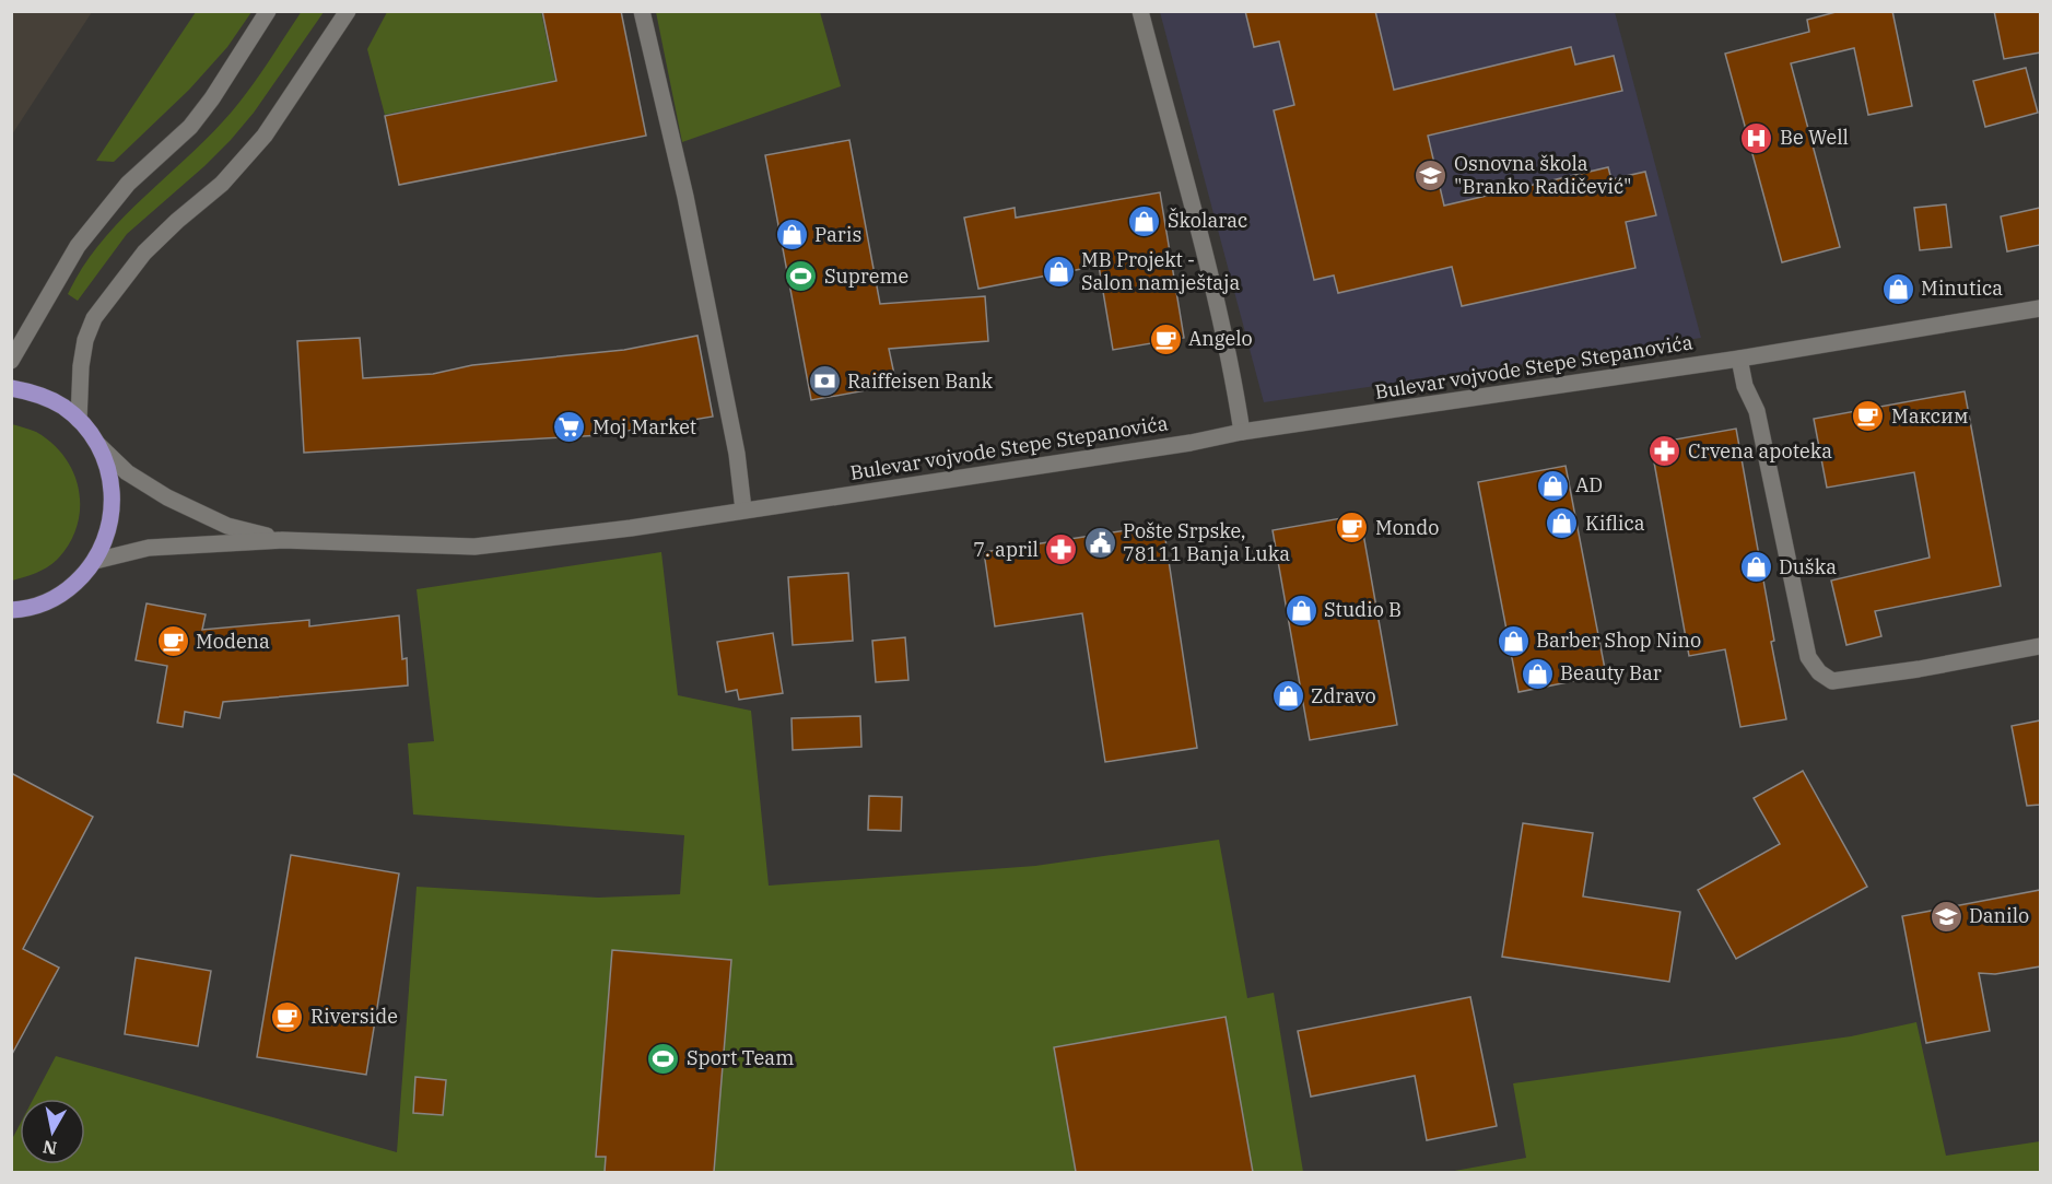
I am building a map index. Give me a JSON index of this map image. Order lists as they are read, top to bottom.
{
  "streets": {
    "street": ["Bulevar vojvode Stepe Stepanovića"]
  },
  "places": {
    "hospital": ["Be Well"],
    "school or university": ["Osnovna škola \"Branko Radičević\"", "Danilo"],
    "shop": [
      "Školarac",
      "Paris",
      "MB Projekt - Salon namještaja",
      "Minutica",
      "AD",
      "Kiflica",
      "Duška",
      "Studio B",
      "Barber Shop Nino",
      "Beauty Bar",
      "Zdravo"
    ],
    "sports": ["Supreme", "Sport Team"],
    "cafe": [
      "Angelo",
      "Максим",
      "Mondo",
      "Modena",
      "Riverside"
    ],
    "bank": ["Raiffeisen Bank"],
    "supermarket": ["Moj Market"],
    "pharmacy": ["Crvena apoteka", "7. april"],
    "public building": ["Pošte Srpske, 78111 Banja Luka"]
  },
  "north": "bottom"
}
